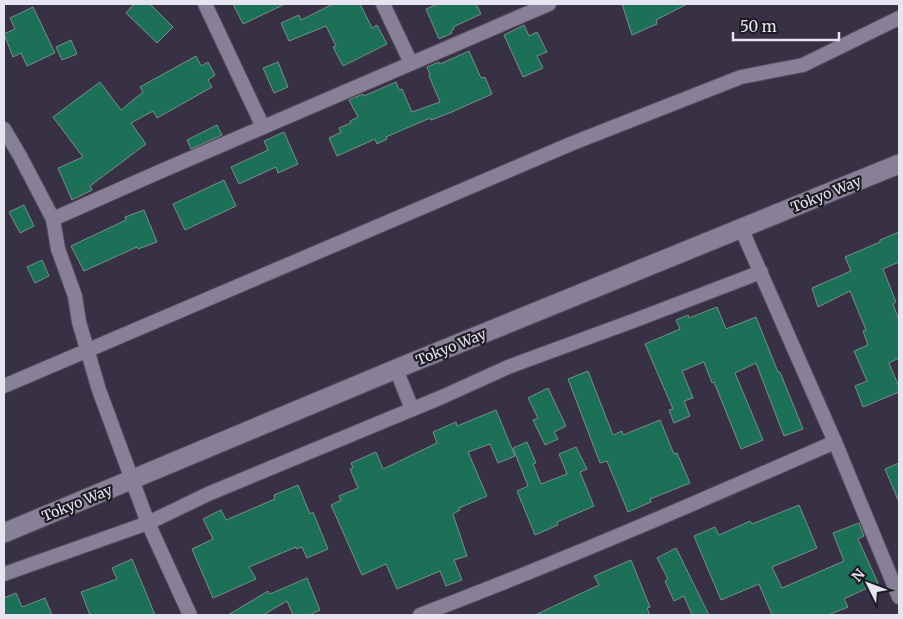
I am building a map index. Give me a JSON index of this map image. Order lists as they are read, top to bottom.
{
  "streets": {
    "main road": ["Tokyo Way"]
  },
  "scale_bar": "50 m",
  "north": "top left"
}
